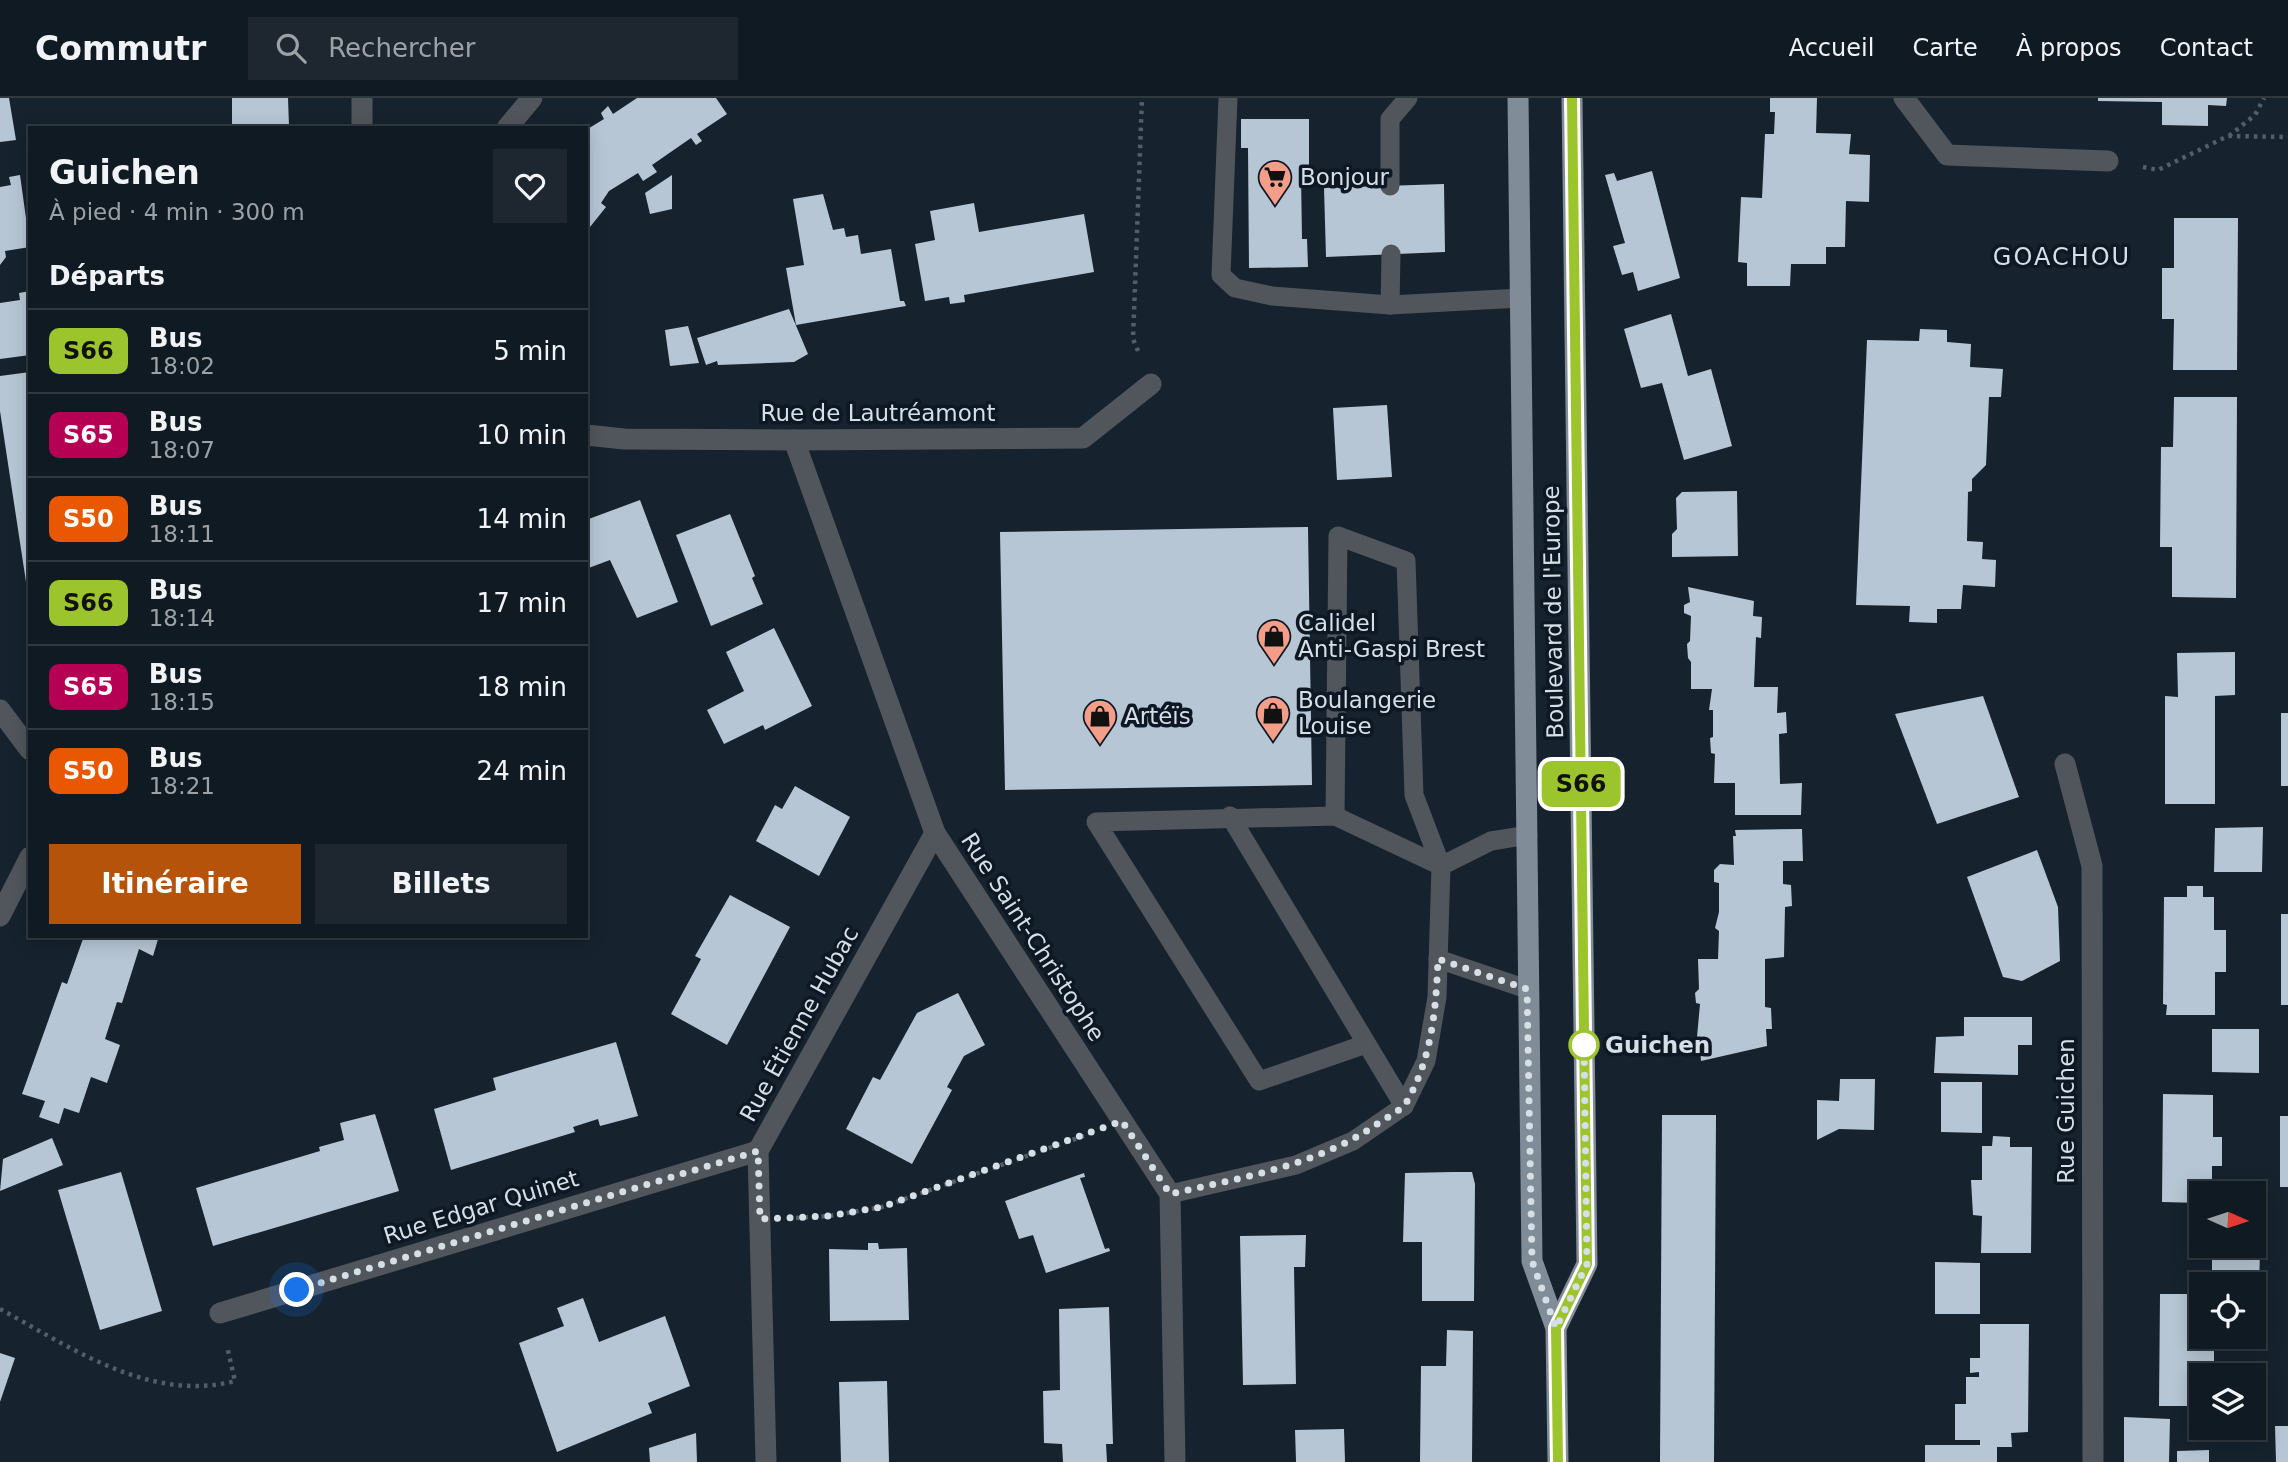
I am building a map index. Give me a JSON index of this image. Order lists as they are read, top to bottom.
{
  "streets": {
    "main road": ["Boulevard de l'Europe"],
    "street": [
      "Rue de Lautréamont",
      "Rue Saint-Christophe",
      "Rue Étienne Hubac",
      "Rue Guichen",
      "Rue Edgar Quinet"
    ]
  },
  "crossings": [
    ["Rue de Lautréamont", "Rue Saint-Christophe"],
    ["Rue Saint-Christophe", "Rue Étienne Hubac"],
    ["Rue Étienne Hubac", "Rue Edgar Quinet"]
  ],
  "districts": ["GOACHOU"],
  "places": {
    "supermarket": ["Bonjour"],
    "shop": ["Calidel Anti-Gaspi Brest", "Boulangerie Louise", "Artéïs"],
    "other": ["Guichen"]
  },
  "lines": ["bus line S66"],
  "north": "right",
  "page": {
    "header": "Commutr",
    "search": "Rechercher",
    "nav": [
      "Accueil",
      "Carte",
      "À propos",
      "Contact"
    ],
    "on_map": "S66",
    "heading": [
      ["Guichen", "À pied · 4 min · 300 m"],
      "Départs"
    ],
    "list": [
      {
        "mark": "S66",
        "name": "Bus",
        "note": "18:02",
        "value": "5 min"
      },
      {
        "mark": "S65",
        "name": "Bus",
        "note": "18:07",
        "value": "10 min"
      },
      {
        "mark": "S50",
        "name": "Bus",
        "note": "18:11",
        "value": "14 min"
      },
      {
        "mark": "S66",
        "name": "Bus",
        "note": "18:14",
        "value": "17 min"
      },
      {
        "mark": "S65",
        "name": "Bus",
        "note": "18:15",
        "value": "18 min"
      },
      {
        "mark": "S50",
        "name": "Bus",
        "note": "18:21",
        "value": "24 min"
      }
    ],
    "buttons": ["Itinéraire", "Billets"]
  }
}
